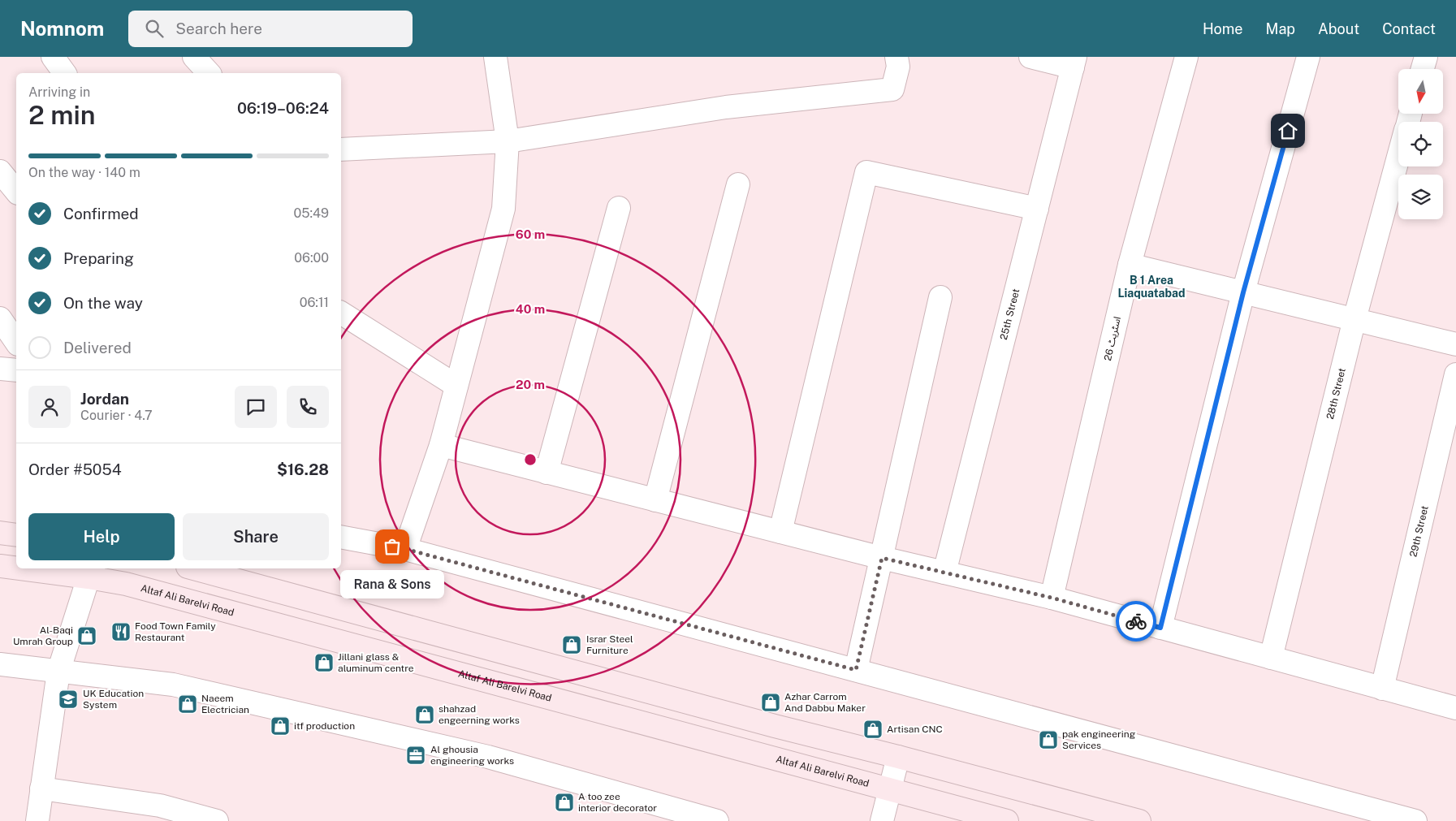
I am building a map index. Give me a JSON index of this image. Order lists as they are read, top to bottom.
{
  "streets": {
    "main road": ["Altaf Ali Barelvi Road"],
    "street": [
      "25th Street",
      "اسٹریٹ 26",
      "28th Street",
      "29th Street"
    ]
  },
  "districts": ["B 1 Area Liaquatabad"],
  "places": {
    "other": ["Rana & Sons"],
    "restaurant": ["Food Town Family Restaurant"],
    "shop": [
      "Al-Baqi Umrah Group",
      "Israr Steel Furniture",
      "Jillani glass & aluminum centre",
      "Azhar Carrom And Dabbu Maker",
      "Naeem Electrician",
      "shahzad engeerning works",
      "itf production",
      "Artisan CNC",
      "pak engineering Services",
      "A too zee interior decorator"
    ],
    "school or university": ["UK Education System"],
    "office": ["Al ghousia engineering works"]
  },
  "north": "bottom",
  "page": {
    "header": "Nomnom",
    "search": "Search here",
    "nav": [
      "Home",
      "Map",
      "About",
      "Contact"
    ],
    "heading": ["2 min", "Arriving in", "06:19–06:24"],
    "panel": [
      "Jordan",
      "Courier · 4.7",
      "Order #5054",
      "$16.28"
    ],
    "bar": "On the way · 140 m",
    "list": [
      ["Confirmed", "05:49"],
      ["Preparing", "06:00"],
      ["On the way", "06:11"],
      "Delivered"
    ],
    "buttons": ["Help", "Share"],
    "bubble": "Rana & Sons"
  },
  "rings": ["60 m", "40 m", "20 m"]
}
